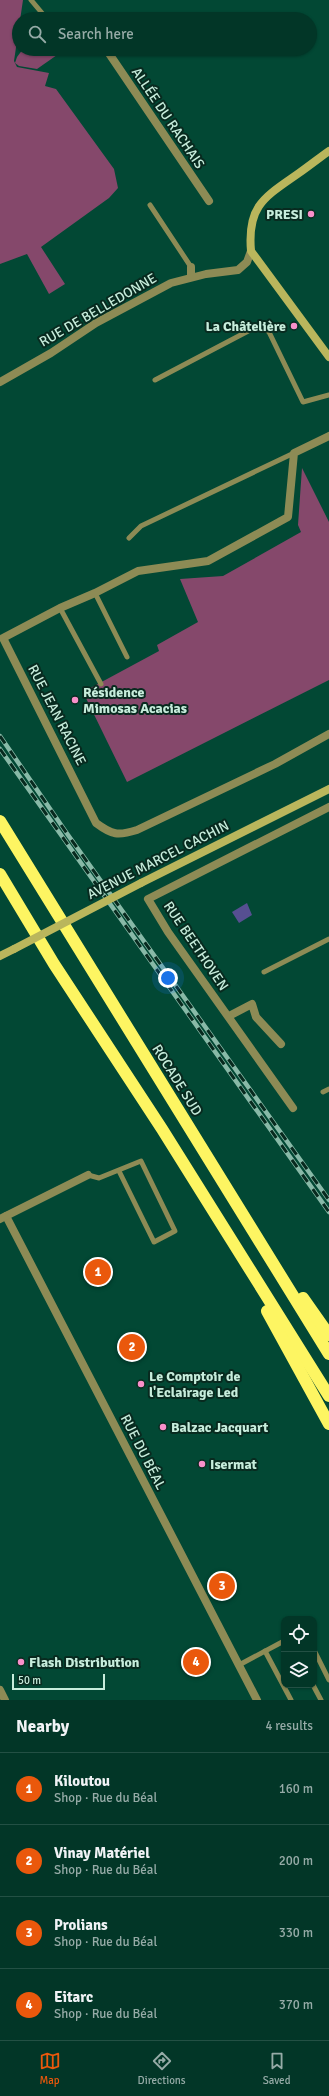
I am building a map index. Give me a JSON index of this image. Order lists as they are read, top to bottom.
{
  "streets": {
    "highway": ["ROCADE SUD"],
    "street": [
      "ALLÉE DU RACHAIS",
      "RUE DE BELLEDONNE",
      "RUE JEAN RACINE",
      "AVENUE MARCEL CACHIN",
      "RUE BEETHOVEN",
      "RUE DU BÉAL"
    ]
  },
  "places": [
    "PRESI",
    "La Châtelière",
    "Résidence Mimosas Acacias",
    "Le Comptoir de l'Eclairage Led",
    "Balzac Jacquart",
    "Isermat",
    "Flash Distribution"
  ],
  "scale_bar": "50 m",
  "page": {
    "search": "Search here",
    "pins": [
      "1",
      "2",
      "3",
      "4"
    ],
    "scale": "50 m",
    "heading": ["Nearby", "4 results"],
    "list": [
      {
        "mark": "1",
        "name": "Kiloutou",
        "note": "Shop · Rue du Béal",
        "value": "160 m"
      },
      {
        "mark": "2",
        "name": "Vinay Matériel",
        "note": "Shop · Rue du Béal",
        "value": "200 m"
      },
      {
        "mark": "3",
        "name": "Prolians",
        "note": "Shop · Rue du Béal",
        "value": "330 m"
      },
      {
        "mark": "4",
        "name": "Eitarc",
        "note": "Shop · Rue du Béal",
        "value": "370 m"
      }
    ],
    "nav": ["Map", "Directions", "Saved"]
  }
}
